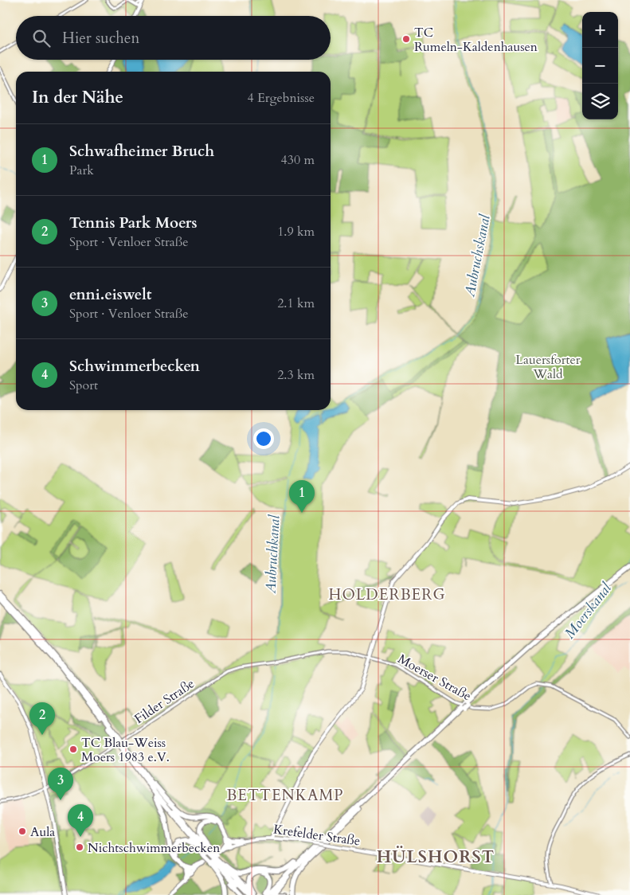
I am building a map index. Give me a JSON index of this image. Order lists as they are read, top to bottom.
{
  "streets": {
    "main road": ["Krefelder Straße"],
    "street": ["Moerser Straße", "Filder Straße"]
  },
  "crossings": [
    ["Moerser Straße", "Filder Straße"]
  ],
  "districts": ["HOLDERBERG", "BETTENKAMP", "HÜLSHORST"],
  "water": ["Aubruchskanal", "Aubruchkanal", "Moerskanal"],
  "parks": ["Lauersforter Wald"],
  "places": [
    "TC Rumeln-Kaldenhausen",
    "TC Blau-Weiss Moers 1983 e.V.",
    "Aula",
    "Nichtschwimmerbecken"
  ],
  "page": {
    "map_buttons": ["+", "−"],
    "search": "Hier suchen",
    "heading": ["In der Nähe", "4 Ergebnisse"],
    "list": [
      {
        "mark": "1",
        "name": "Schwafheimer Bruch",
        "note": "Park",
        "value": "430 m"
      },
      {
        "mark": "2",
        "name": "Tennis Park Moers",
        "note": "Sport · Venloer Straße",
        "value": "1.9 km"
      },
      {
        "mark": "3",
        "name": "enni.eiswelt",
        "note": "Sport · Venloer Straße",
        "value": "2.1 km"
      },
      {
        "mark": "4",
        "name": "Schwimmerbecken",
        "note": "Sport",
        "value": "2.3 km"
      }
    ],
    "pins": [
      "1",
      "2",
      "3",
      "4"
    ]
  }
}
